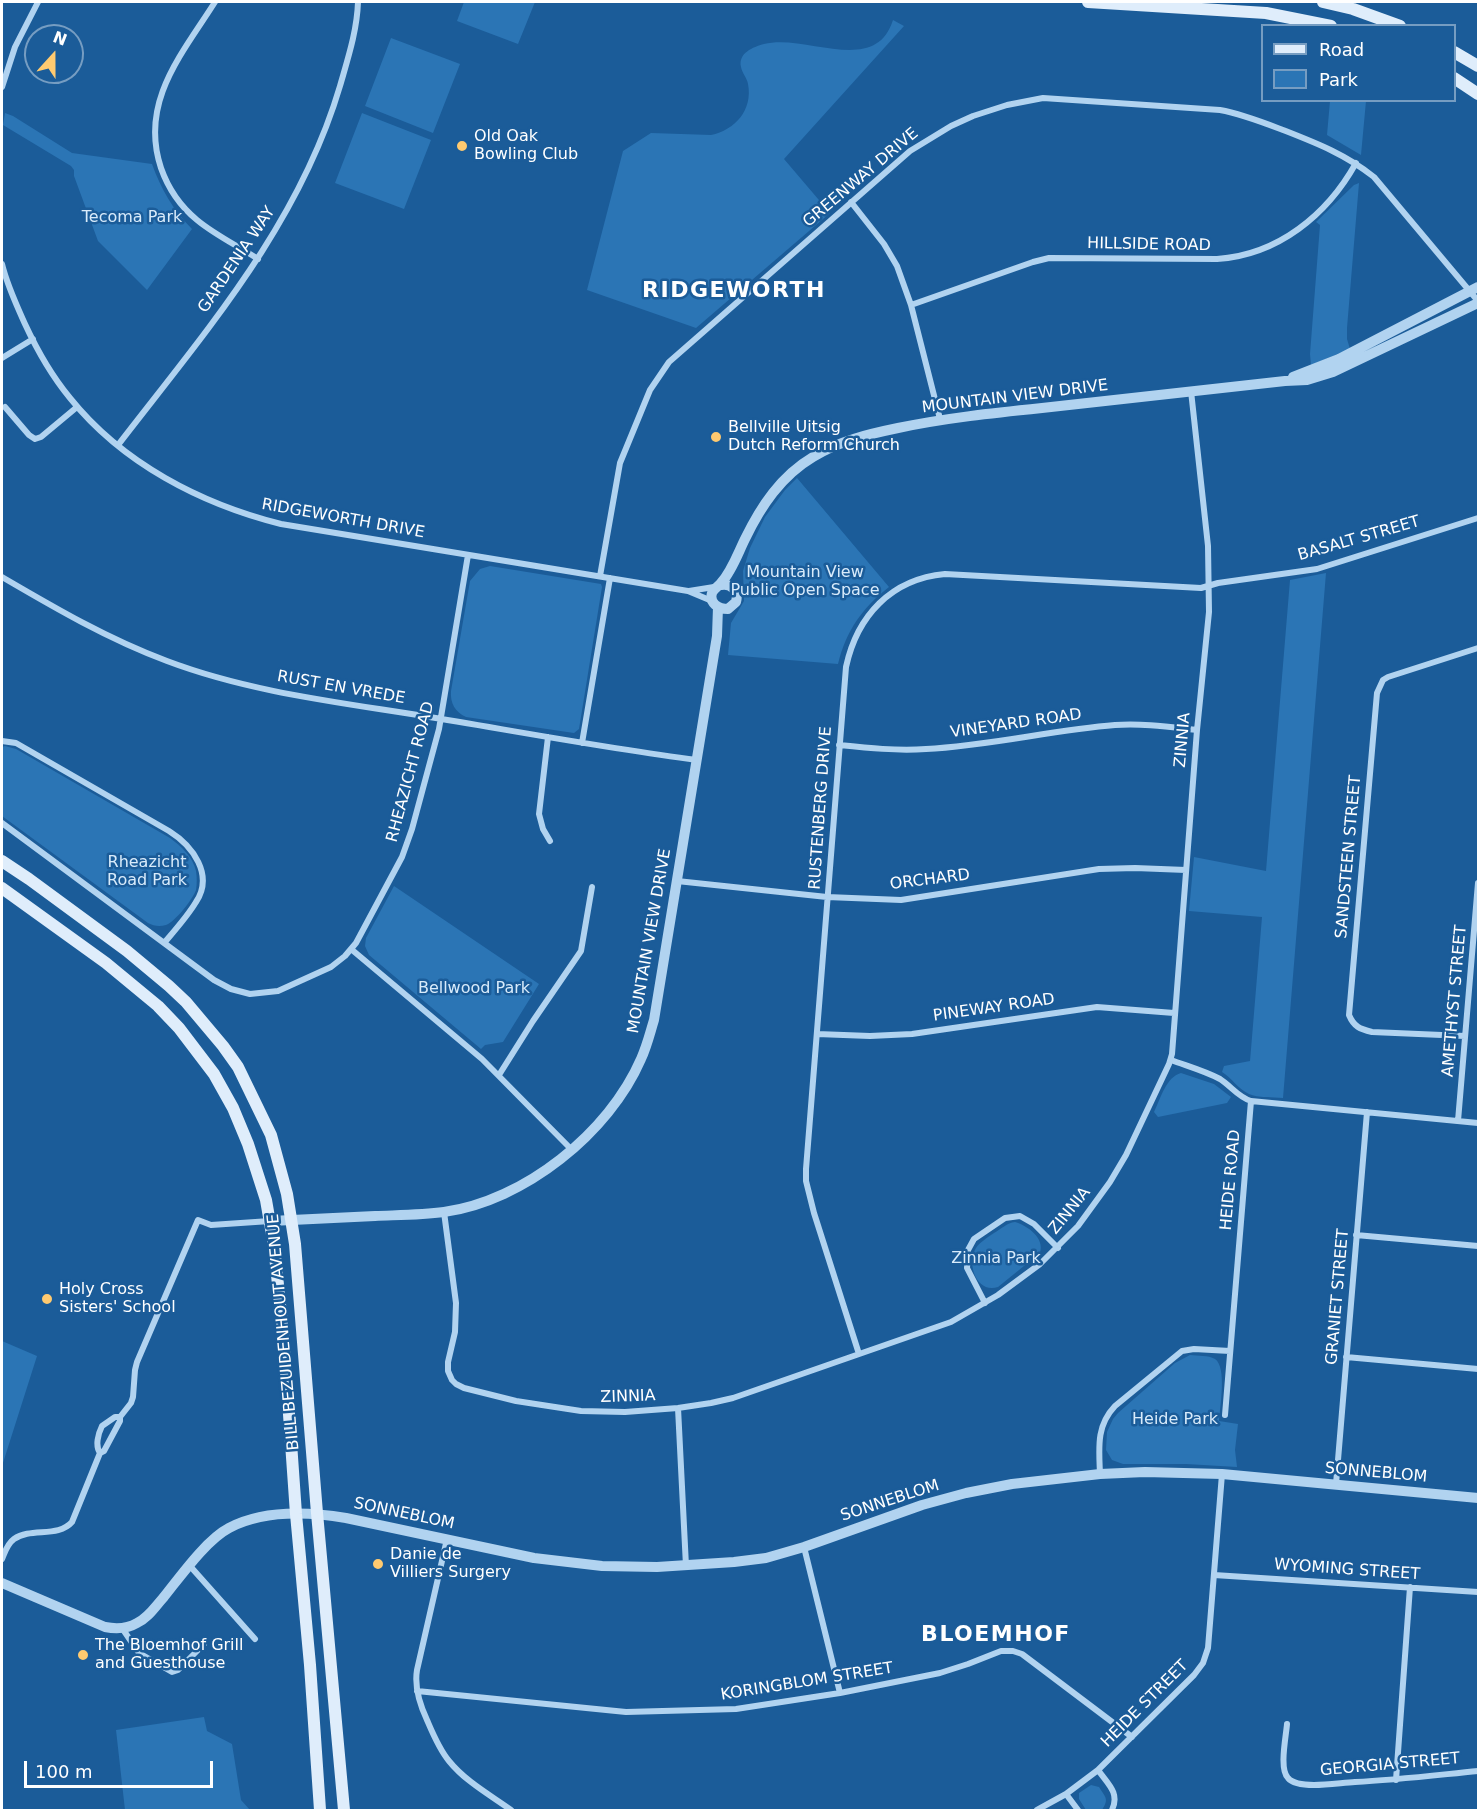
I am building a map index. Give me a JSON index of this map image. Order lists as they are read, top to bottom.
{
  "streets": {
    "main road": ["BILL BEZUIDENHOUT AVENUE"],
    "street": [
      "GREENWAY DRIVE",
      "HILLSIDE ROAD",
      "GARDENIA WAY",
      "MOUNTAIN VIEW DRIVE",
      "RIDGEWORTH DRIVE",
      "BASALT STREET",
      "RUST EN VREDE",
      "VINEYARD ROAD",
      "ZINNIA",
      "RHEAZICHT ROAD",
      "RUSTENBERG DRIVE",
      "SANDSTEEN STREET",
      "ORCHARD",
      "AMETHYST STREET",
      "PINEWAY ROAD",
      "HEIDE ROAD",
      "GRANIET STREET",
      "SONNEBLOM",
      "WYOMING STREET",
      "KORINGBLOM STREET",
      "HEIDE STREET",
      "GEORGIA STREET"
    ]
  },
  "crossings": [
    ["GREENWAY DRIVE", "HILLSIDE ROAD"],
    ["GREENWAY DRIVE", "MOUNTAIN VIEW DRIVE"],
    ["GREENWAY DRIVE", "RIDGEWORTH DRIVE"],
    ["GARDENIA WAY", "RIDGEWORTH DRIVE"],
    ["MOUNTAIN VIEW DRIVE", "RIDGEWORTH DRIVE"],
    ["MOUNTAIN VIEW DRIVE", "RUST EN VREDE"],
    ["MOUNTAIN VIEW DRIVE", "ZINNIA"],
    ["MOUNTAIN VIEW DRIVE", "ORCHARD"],
    ["MOUNTAIN VIEW DRIVE", "BILL BEZUIDENHOUT AVENUE"],
    ["RIDGEWORTH DRIVE", "RHEAZICHT ROAD"],
    ["BASALT STREET", "ZINNIA"],
    ["BASALT STREET", "RUSTENBERG DRIVE"],
    ["RUST EN VREDE", "RHEAZICHT ROAD"],
    ["VINEYARD ROAD", "ZINNIA"],
    ["VINEYARD ROAD", "RUSTENBERG DRIVE"],
    ["ZINNIA", "RUSTENBERG DRIVE"],
    ["ZINNIA", "ORCHARD"],
    ["ZINNIA", "PINEWAY ROAD"],
    ["RUSTENBERG DRIVE", "ORCHARD"],
    ["RUSTENBERG DRIVE", "PINEWAY ROAD"],
    ["SANDSTEEN STREET", "AMETHYST STREET"],
    ["GRANIET STREET", "SONNEBLOM"],
    ["BILL BEZUIDENHOUT AVENUE", "SONNEBLOM"],
    ["SONNEBLOM", "HEIDE STREET"],
    ["WYOMING STREET", "HEIDE STREET"],
    ["KORINGBLOM STREET", "HEIDE STREET"]
  ],
  "districts": ["RIDGEWORTH", "BLOEMHOF"],
  "parks": [
    "Tecoma Park",
    "Mountain View Public Open Space",
    "Rheazicht Road Park",
    "Bellwood Park",
    "Zinnia Park",
    "Heide Park"
  ],
  "places": [
    "Old Oak Bowling Club",
    "Bellville Uitsig Dutch Reform Church",
    "Holy Cross Sisters' School",
    "Danie de Villiers Surgery",
    "The Bloemhof Grill and Guesthouse"
  ],
  "legend": ["Road", "Park"],
  "scale_bar": "100 m",
  "north": "top"
}
